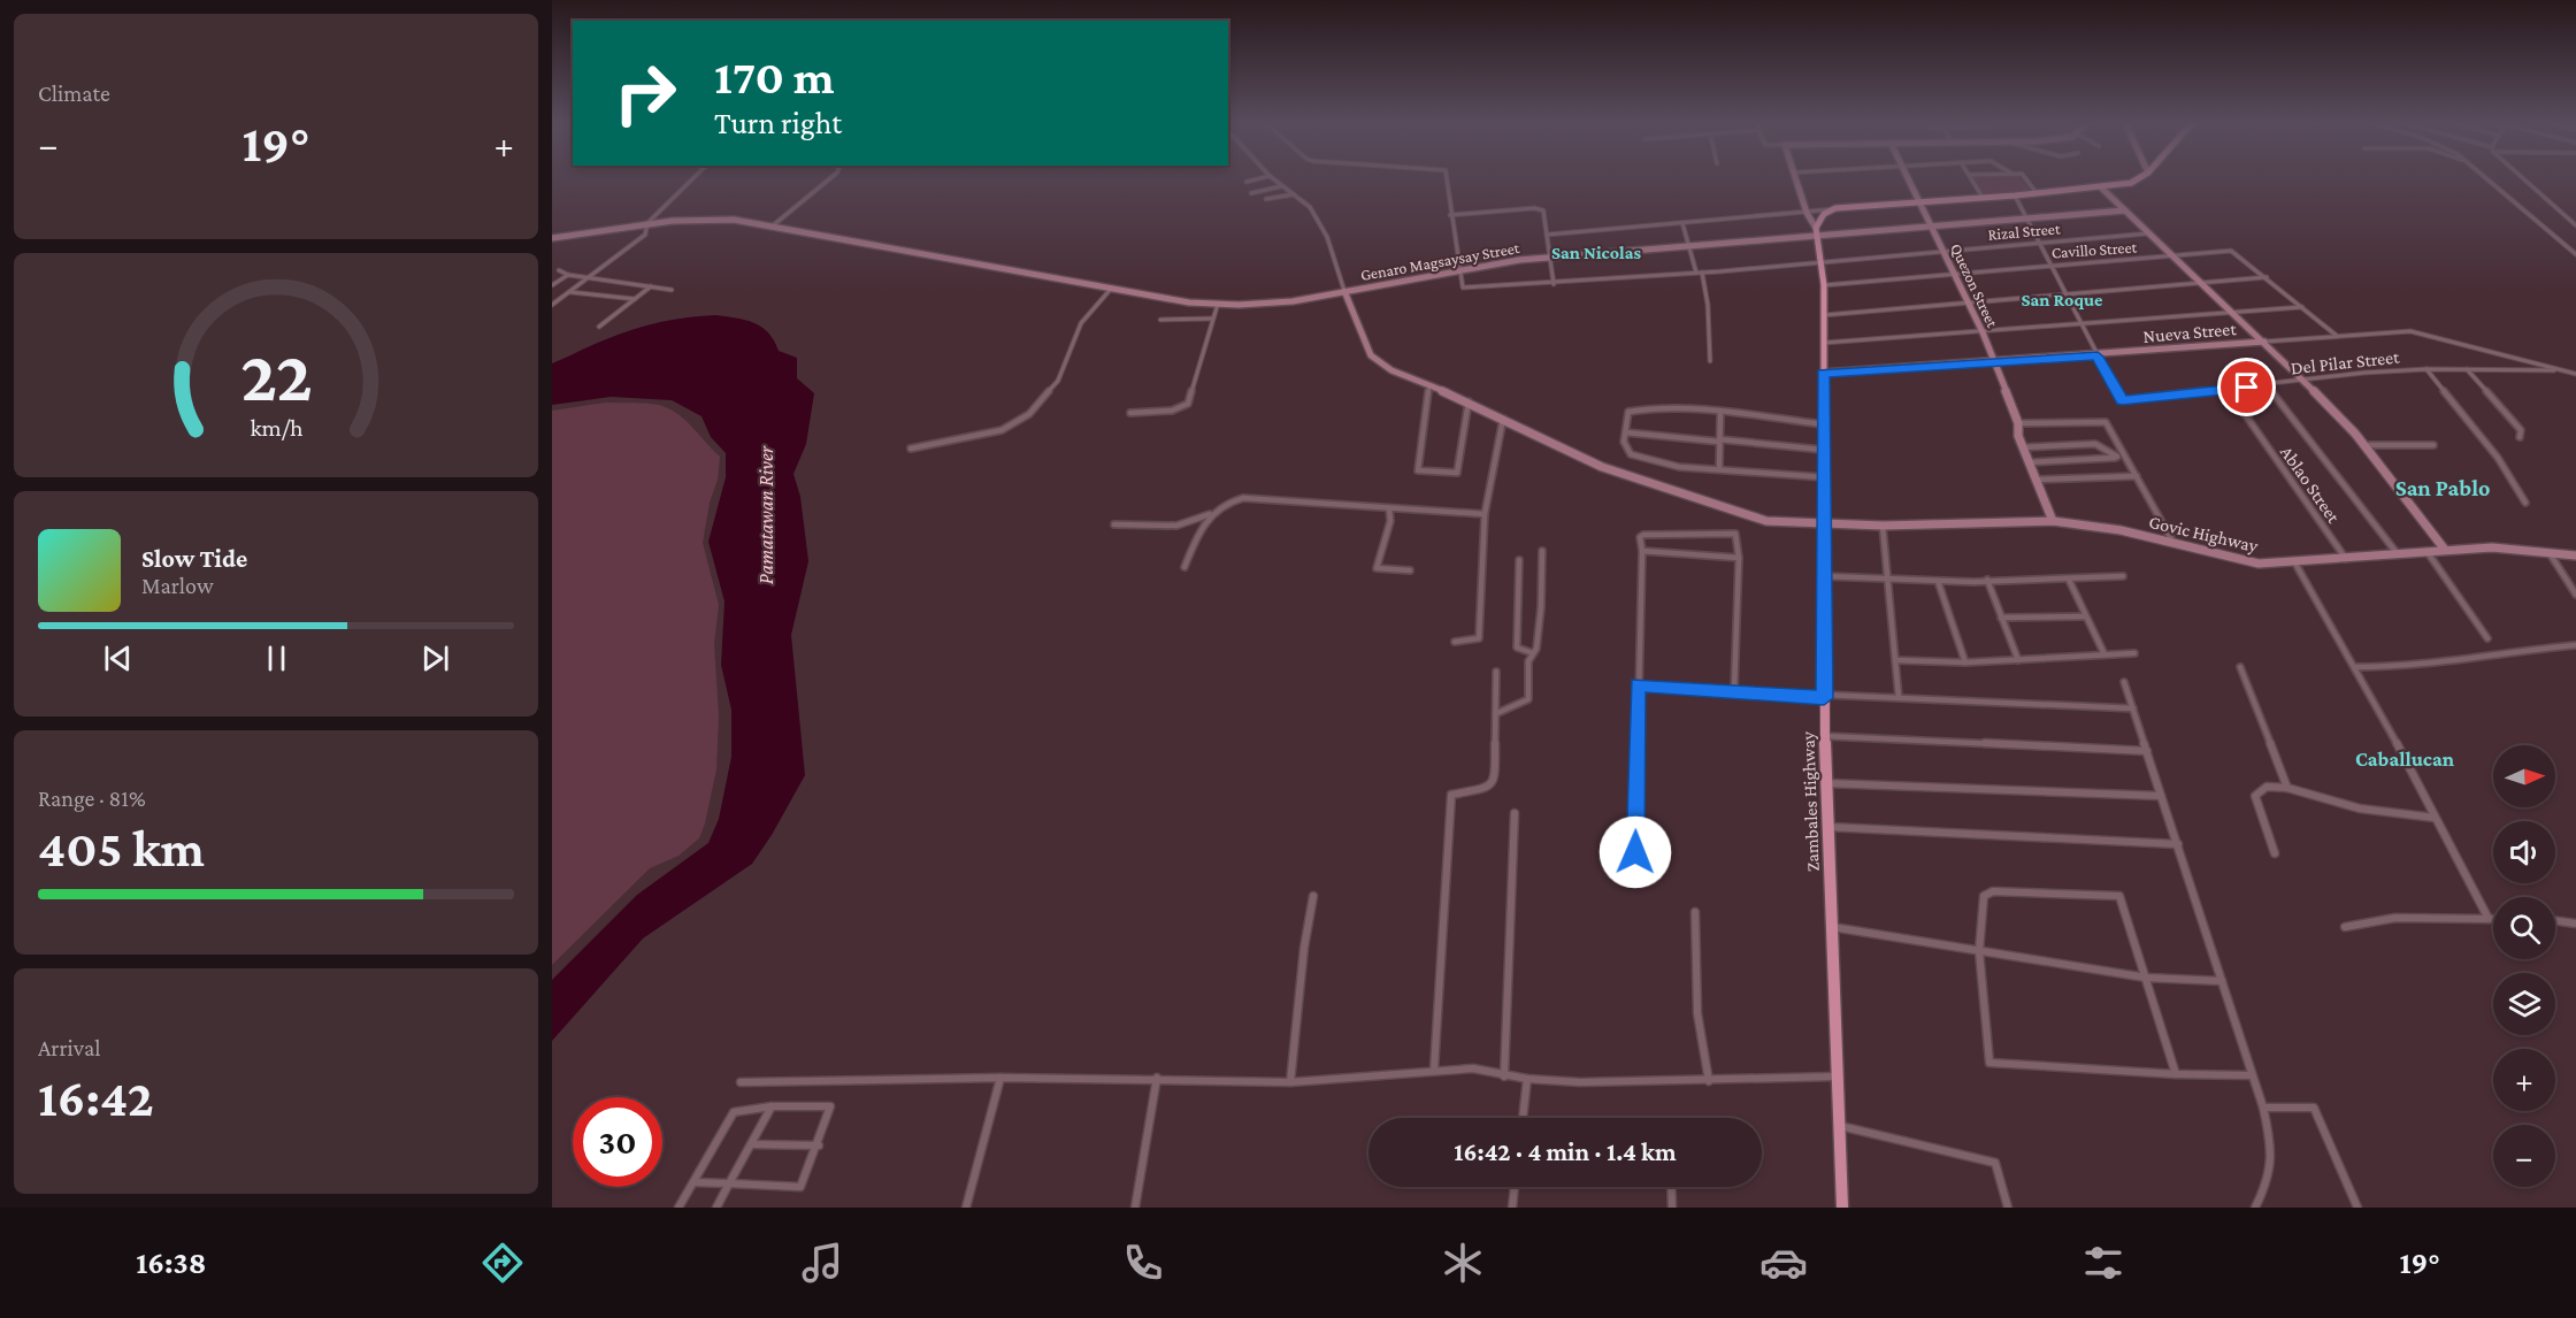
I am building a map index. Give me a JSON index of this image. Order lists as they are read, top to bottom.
{
  "streets": {
    "main road": ["Zambales Highway"],
    "street": [
      "Rizal Street",
      "Cavillo Street",
      "Genaro Magsaysay Street",
      "Quezon Street",
      "Nueva Street",
      "Del Pilar Street",
      "Ablao Street",
      "Govic Highway"
    ]
  },
  "crossings": [
    ["Rizal Street", "Genaro Magsaysay Street"],
    ["Rizal Street", "Quezon Street"],
    ["Rizal Street", "Del Pilar Street"],
    ["Rizal Street", "Zambales Highway"],
    ["Cavillo Street", "Quezon Street"],
    ["Cavillo Street", "Nueva Street"],
    ["Cavillo Street", "Del Pilar Street"],
    ["Cavillo Street", "Zambales Highway"],
    ["Genaro Magsaysay Street", "Quezon Street"],
    ["Genaro Magsaysay Street", "Del Pilar Street"],
    ["Genaro Magsaysay Street", "Govic Highway"],
    ["Genaro Magsaysay Street", "Zambales Highway"],
    ["Quezon Street", "Nueva Street"],
    ["Quezon Street", "Govic Highway"],
    ["Nueva Street", "Del Pilar Street"],
    ["Nueva Street", "Zambales Highway"],
    ["Del Pilar Street", "Ablao Street"],
    ["Ablao Street", "Govic Highway"],
    ["Govic Highway", "Zambales Highway"]
  ],
  "districts": [
    "San Nicolas",
    "San Roque",
    "San Pablo",
    "Caballucan"
  ],
  "water": ["Pamatawan River"],
  "north": "right",
  "page": {
    "tile": [
      "Climate",
      ["Range · 81%", "405 km"],
      ["Arrival", "16:42"]
    ],
    "turn": ["170 m", "Turn right"],
    "heat": ["−", "19°", "+"],
    "song": ["Slow Tide", "Marlow"],
    "map_buttons": ["+", "−"],
    "limit": "30",
    "trip": "16:42 · 4 min · 1.4 km",
    "tabs": ["16:38", "19°"],
    "gauge": ["22", "km/h"]
  }
}
